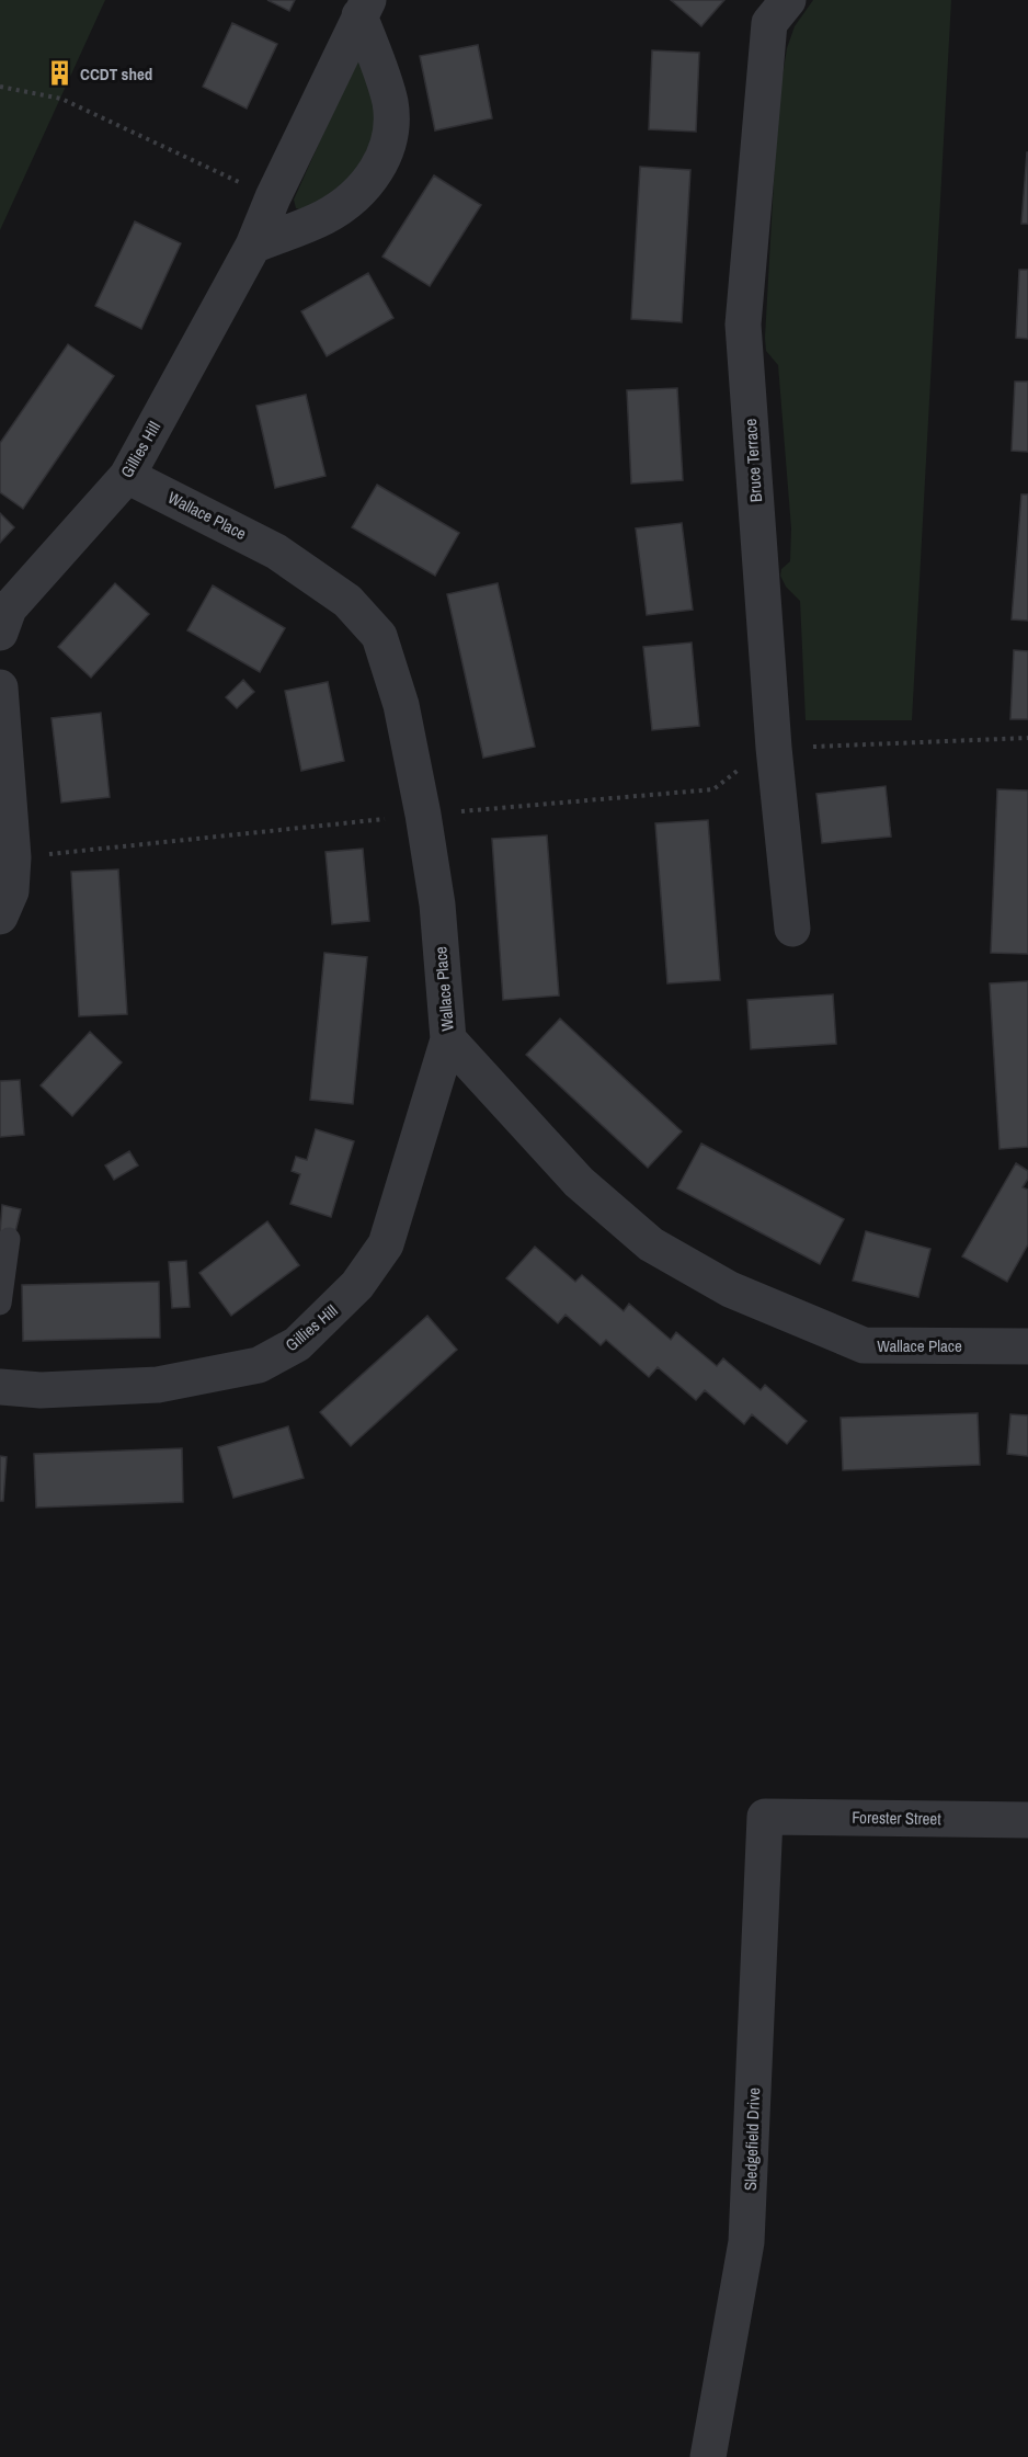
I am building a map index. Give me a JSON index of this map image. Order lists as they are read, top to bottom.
{
  "streets": {
    "street": [
      "Gillies Hill",
      "Bruce Terrace",
      "Wallace Place",
      "Forester Street",
      "Sledgefield Drive"
    ]
  },
  "crossings": [
    ["Gillies Hill", "Wallace Place"],
    ["Forester Street", "Sledgefield Drive"]
  ],
  "places": {
    "building": ["CCDT shed"]
  }
}
